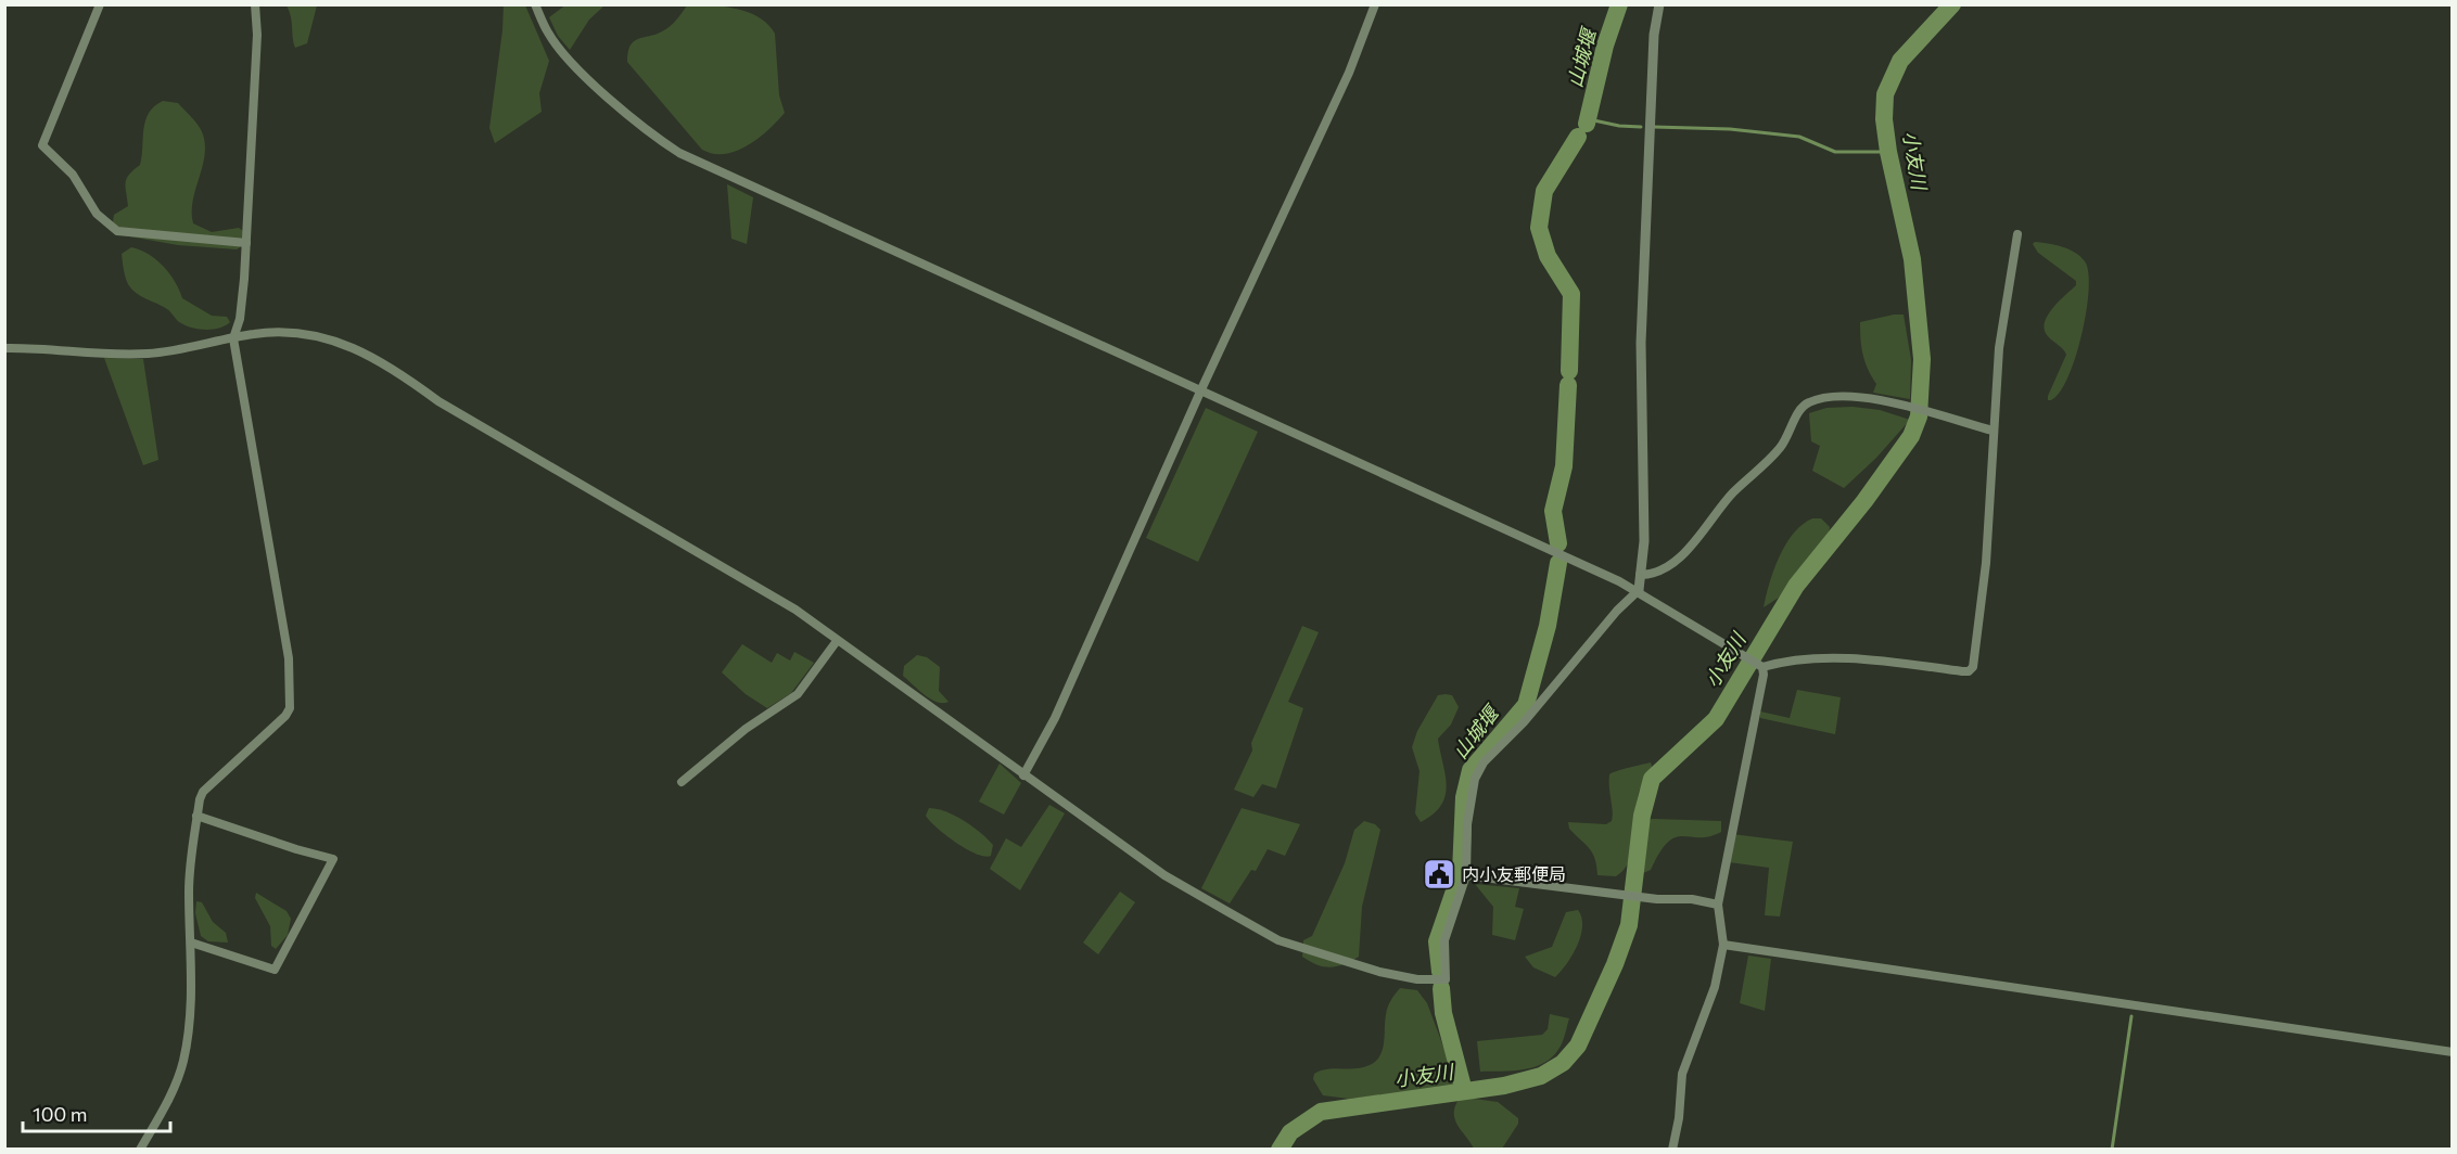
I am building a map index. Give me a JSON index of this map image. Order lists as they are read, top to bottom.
{
  "water": ["山城堰", "小友川"],
  "places": {
    "public building": ["内小友郵便局"]
  },
  "scale_bar": "100 m"
}
